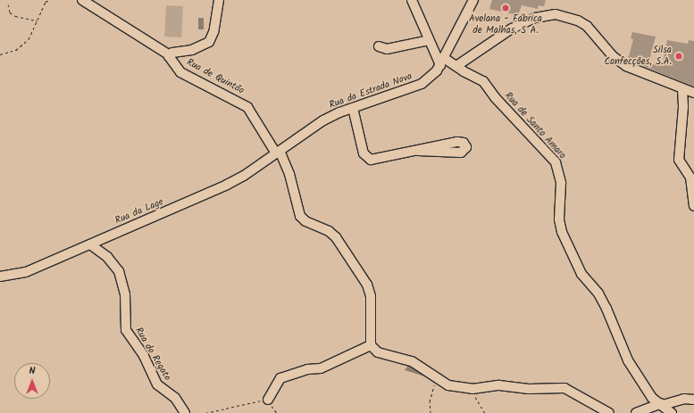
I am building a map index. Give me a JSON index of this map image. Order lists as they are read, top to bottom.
{
  "streets": {
    "street": [
      "Rua de Quintão",
      "Rua da Estrada Nova",
      "Rua de Santo Amaro",
      "Rua da Lage",
      "Rua do Regato"
    ]
  },
  "crossings": [
    ["Rua de Quintão", "Rua da Estrada Nova"],
    ["Rua de Quintão", "Rua da Lage"],
    ["Rua da Estrada Nova", "Rua de Santo Amaro"],
    ["Rua da Estrada Nova", "Rua da Lage"],
    ["Rua da Lage", "Rua do Regato"]
  ],
  "places": ["Avelana - Fábrica de Malhas, S A.", "Silsa Confecções, S.A."],
  "north": "top"
}
